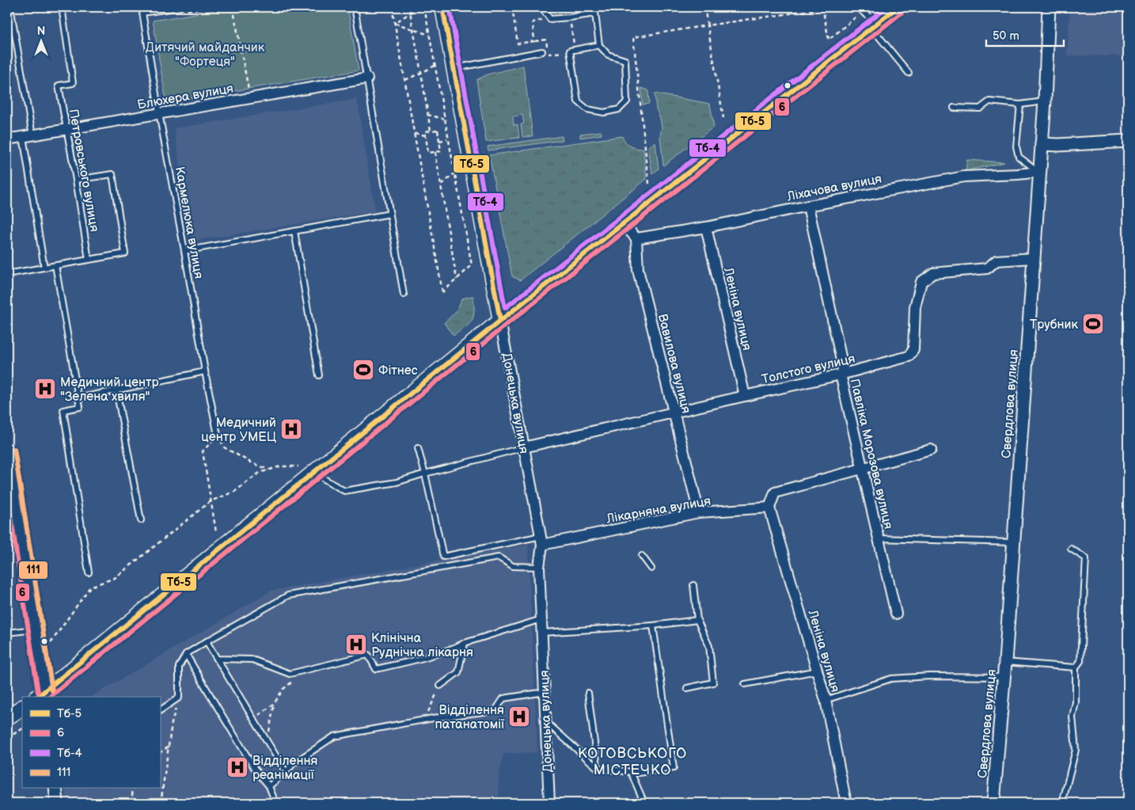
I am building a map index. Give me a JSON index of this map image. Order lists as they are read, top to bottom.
{
  "streets": {
    "main road": ["Донецька вулиця"],
    "street": [
      "Блюхера вулиця",
      "Ліхачова вулиця",
      "Леніна вулиця",
      "Вавилова вулиця",
      "Толстого вулиця",
      "Свердлова вулиця",
      "Павліка Морозова вулиця",
      "Лікарняна вулиця"
    ],
    "lane": ["Петровського вулиця", "Кармелюка вулиця"]
  },
  "crossings": [
    ["Блюхера вулиця", "Петровського вулиця"],
    ["Блюхера вулиця", "Кармелюка вулиця"],
    ["Ліхачова вулиця", "Леніна вулиця"],
    ["Ліхачова вулиця", "Вавилова вулиця"],
    ["Ліхачова вулиця", "Свердлова вулиця"],
    ["Ліхачова вулиця", "Павліка Морозова вулиця"],
    ["Леніна вулиця", "Толстого вулиця"],
    ["Леніна вулиця", "Лікарняна вулиця"],
    ["Вавилова вулиця", "Толстого вулиця"],
    ["Вавилова вулиця", "Лікарняна вулиця"],
    ["Толстого вулиця", "Донецька вулиця"],
    ["Толстого вулиця", "Свердлова вулиця"],
    ["Толстого вулиця", "Павліка Морозова вулиця"],
    ["Донецька вулиця", "Лікарняна вулиця"]
  ],
  "districts": ["КОТОВСЬКОГО МІСТЕЧКО"],
  "parks": ["Дитячий майданчик \"Фортеця\""],
  "places": {
    "sports": ["Трубник", "Фітнес"],
    "hospital": [
      "Медичний центр \"Зелена хвиля\"",
      "Медичний центр УМЕЦ",
      "Клінічна Руднічна лікарня",
      "Відділення патанатомії",
      "Відділення реанімації"
    ]
  },
  "lines": [
    "transit line Тб-5",
    "transit line Тб-4",
    "transit line 6",
    "transit line 111"
  ],
  "legend": [
    "Тб-5",
    "6",
    "Тб-4",
    "111"
  ],
  "scale_bar": "50 m",
  "north": "top"
}
